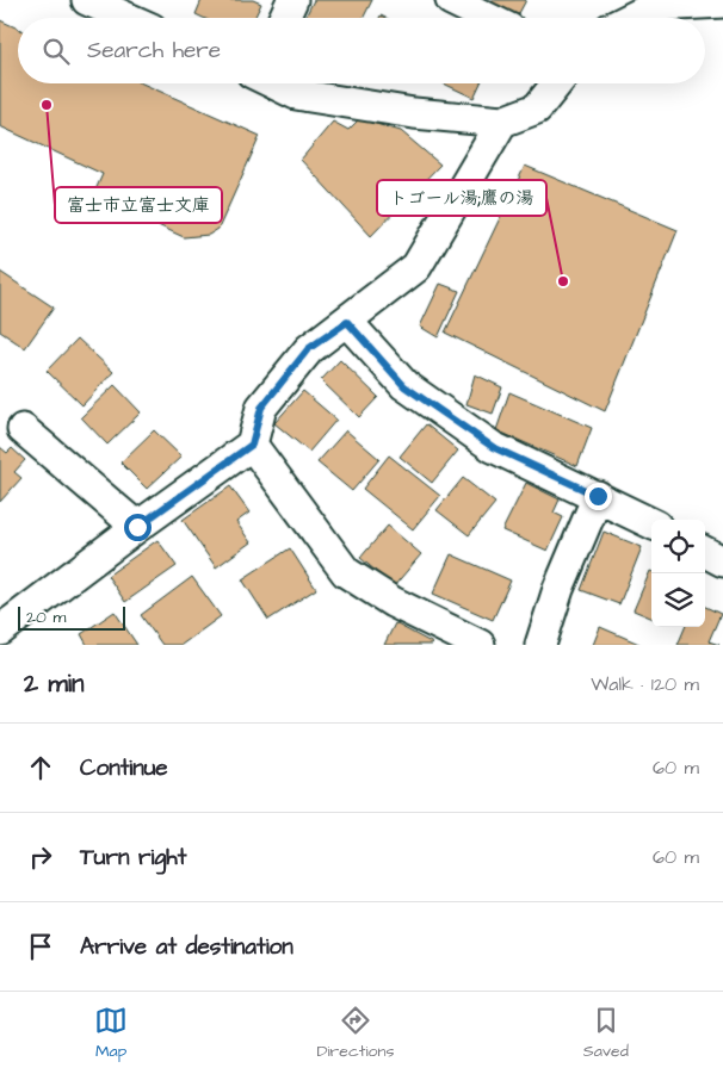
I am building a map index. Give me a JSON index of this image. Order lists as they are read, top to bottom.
{
  "places": ["富士市立富士文庫", "トゴール湯;鷹の湯"],
  "scale_bar": "20 m",
  "page": {
    "search": "Search here",
    "scale": "20 m",
    "heading": ["2 min", "Walk · 120 m"],
    "list": [
      ["Continue", "60 m"],
      ["Turn right", "60 m"],
      "Arrive at destination"
    ],
    "nav": ["Map", "Directions", "Saved"]
  }
}
